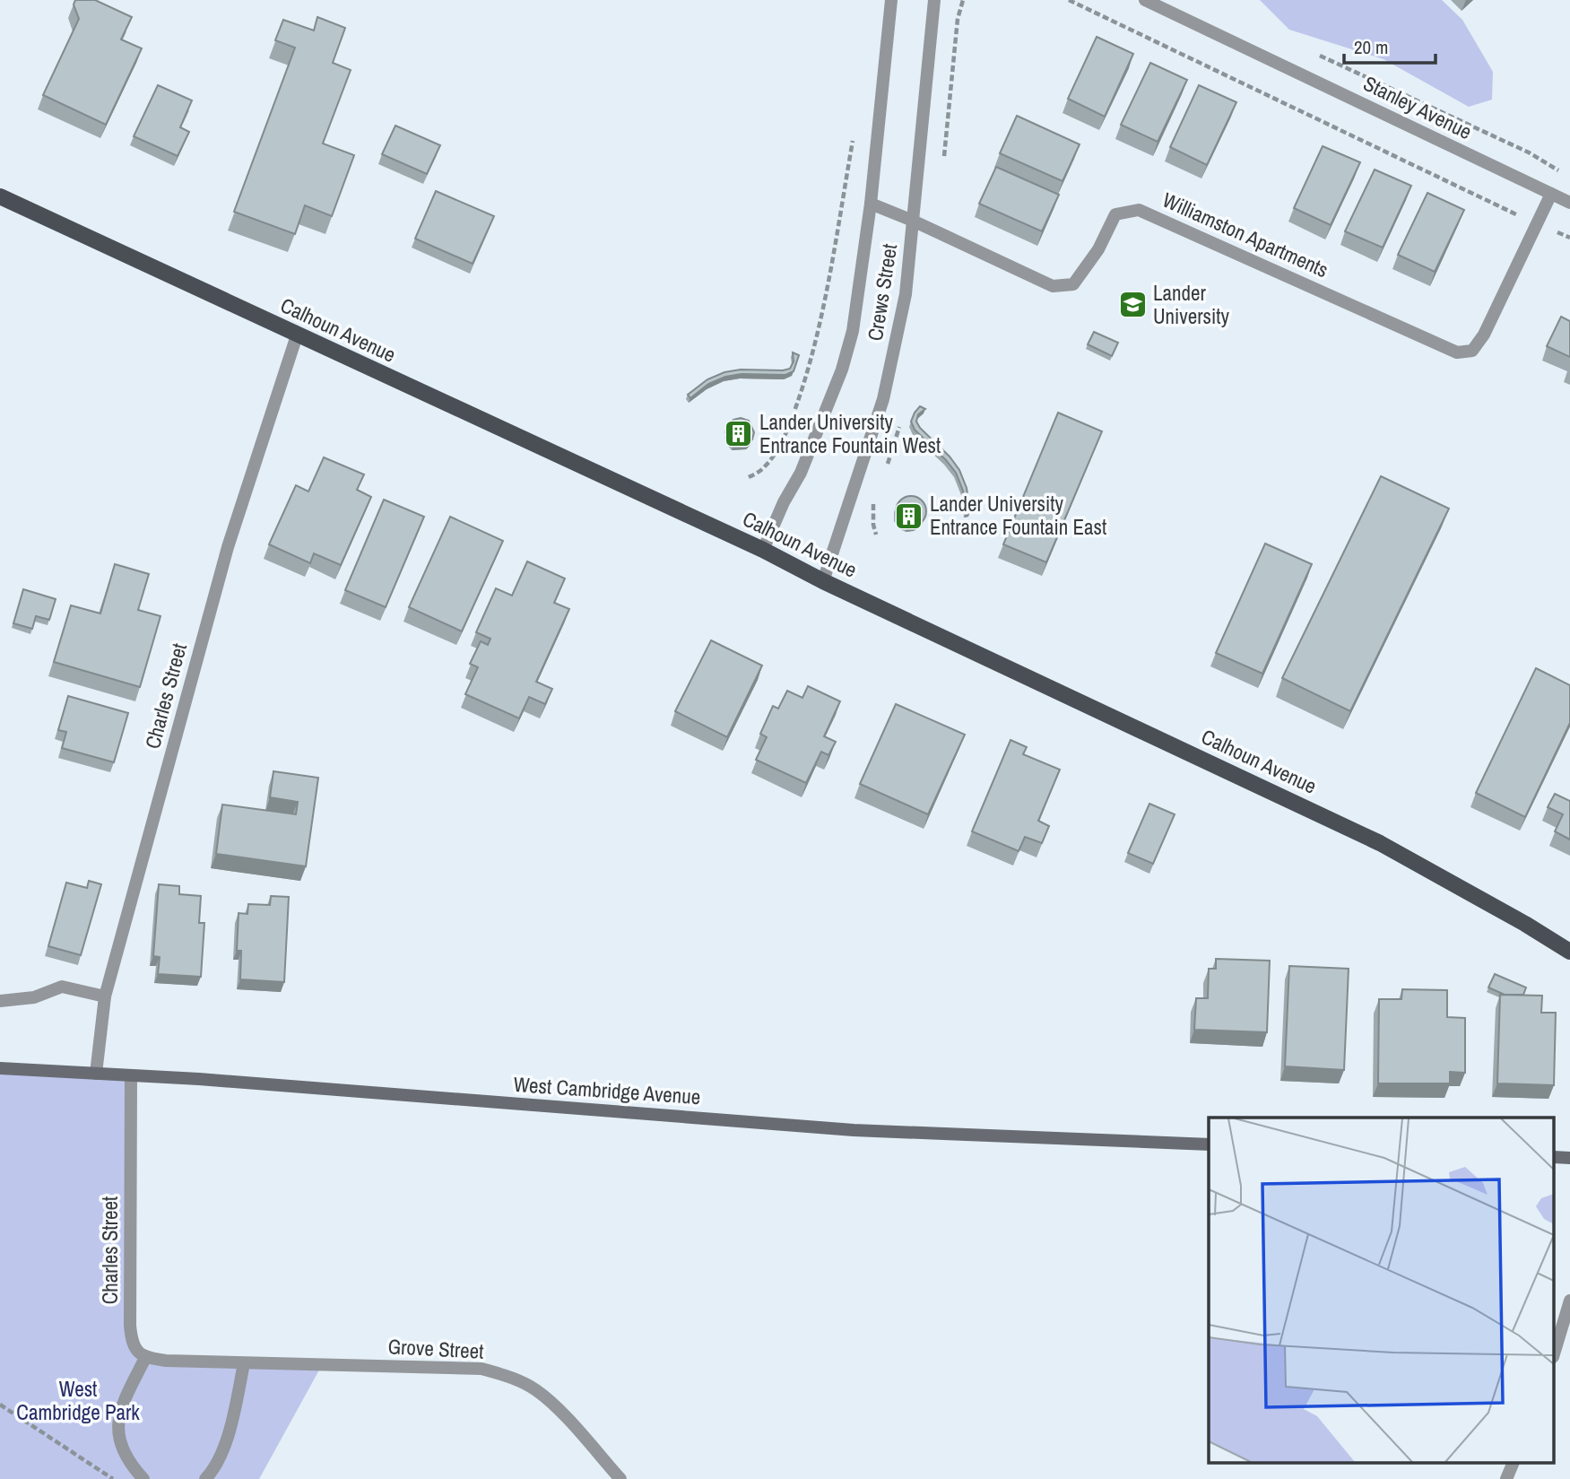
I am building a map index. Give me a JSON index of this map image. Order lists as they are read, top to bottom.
{
  "streets": {
    "main road": ["Calhoun Avenue", "West Cambridge Avenue"],
    "street": [
      "Stanley Avenue",
      "Williamston Apartments",
      "Crews Street",
      "Charles Street",
      "Grove Street"
    ]
  },
  "crossings": [
    ["Stanley Avenue", "Williamston Apartments"],
    ["Williamston Apartments", "Crews Street"],
    ["Crews Street", "Calhoun Avenue"],
    ["Calhoun Avenue", "Charles Street"],
    ["Charles Street", "West Cambridge Avenue"],
    ["Charles Street", "Grove Street"]
  ],
  "parks": ["West Cambridge Park"],
  "places": {
    "school or university": ["Lander University"],
    "building": ["Lander University Entrance Fountain West", "Lander University Entrance Fountain East"]
  },
  "scale_bar": "20 m"
}
